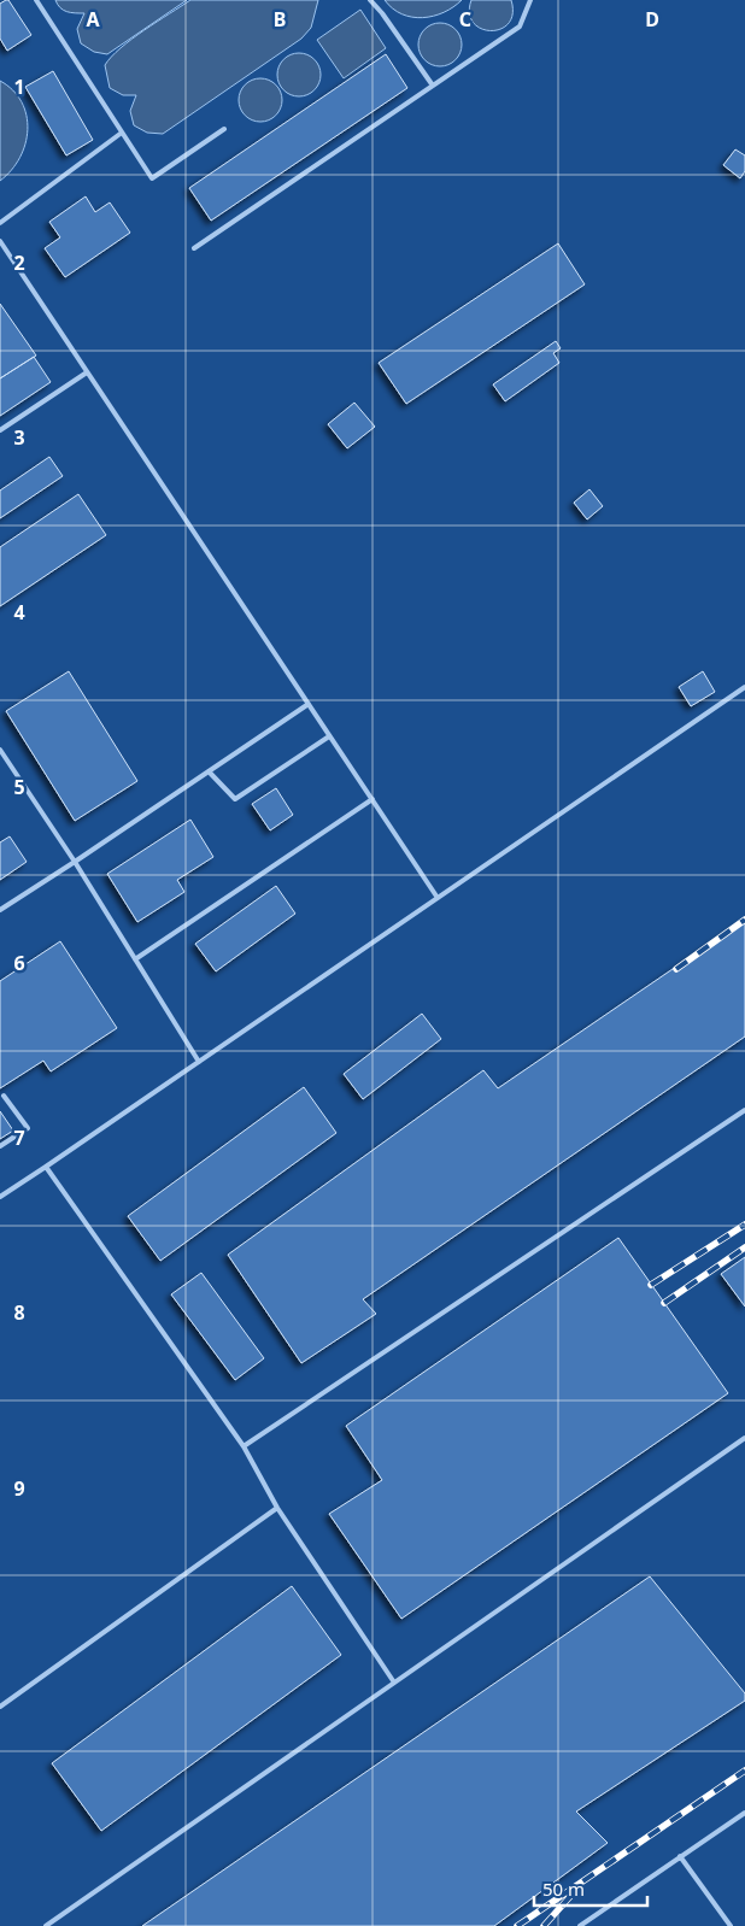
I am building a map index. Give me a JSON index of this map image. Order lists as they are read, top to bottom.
{
  "scale_bar": "50 m",
  "grid": {
    "columns": [
      "A",
      "B",
      "C",
      "D"
    ],
    "rows": [
      "1",
      "2",
      "3",
      "4",
      "5",
      "6",
      "7",
      "8",
      "9"
    ]
  }
}
